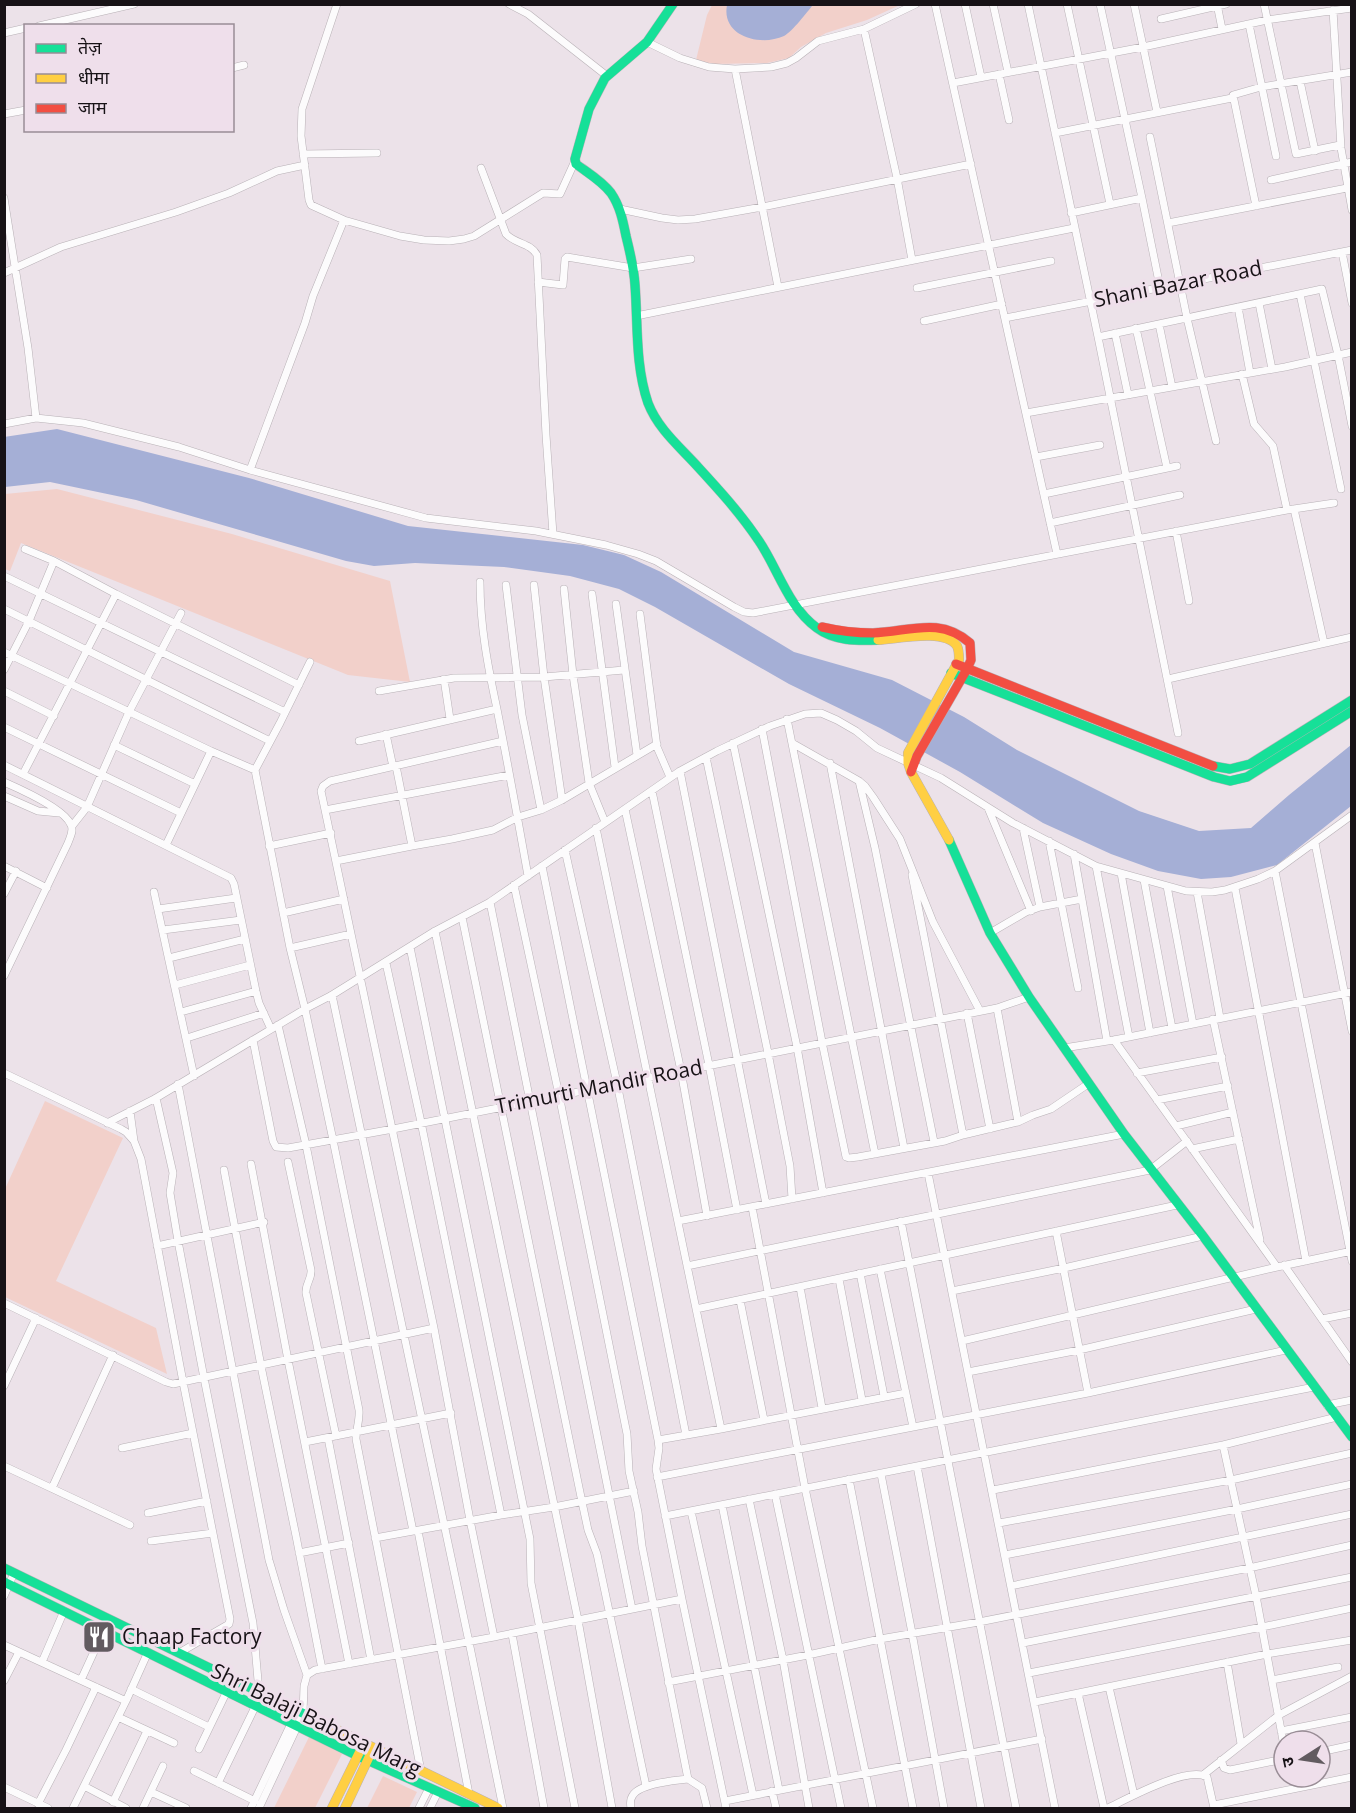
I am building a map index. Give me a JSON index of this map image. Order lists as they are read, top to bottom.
{
  "streets": {
    "street": ["Shani Bazar Road", "Trimurti Mandir Road", "Shri Balaji Babosa Marg"]
  },
  "places": {
    "restaurant": ["Chaap Factory"]
  },
  "legend": ["तेज़", "धीमा", "जाम"],
  "north": "left"
}
